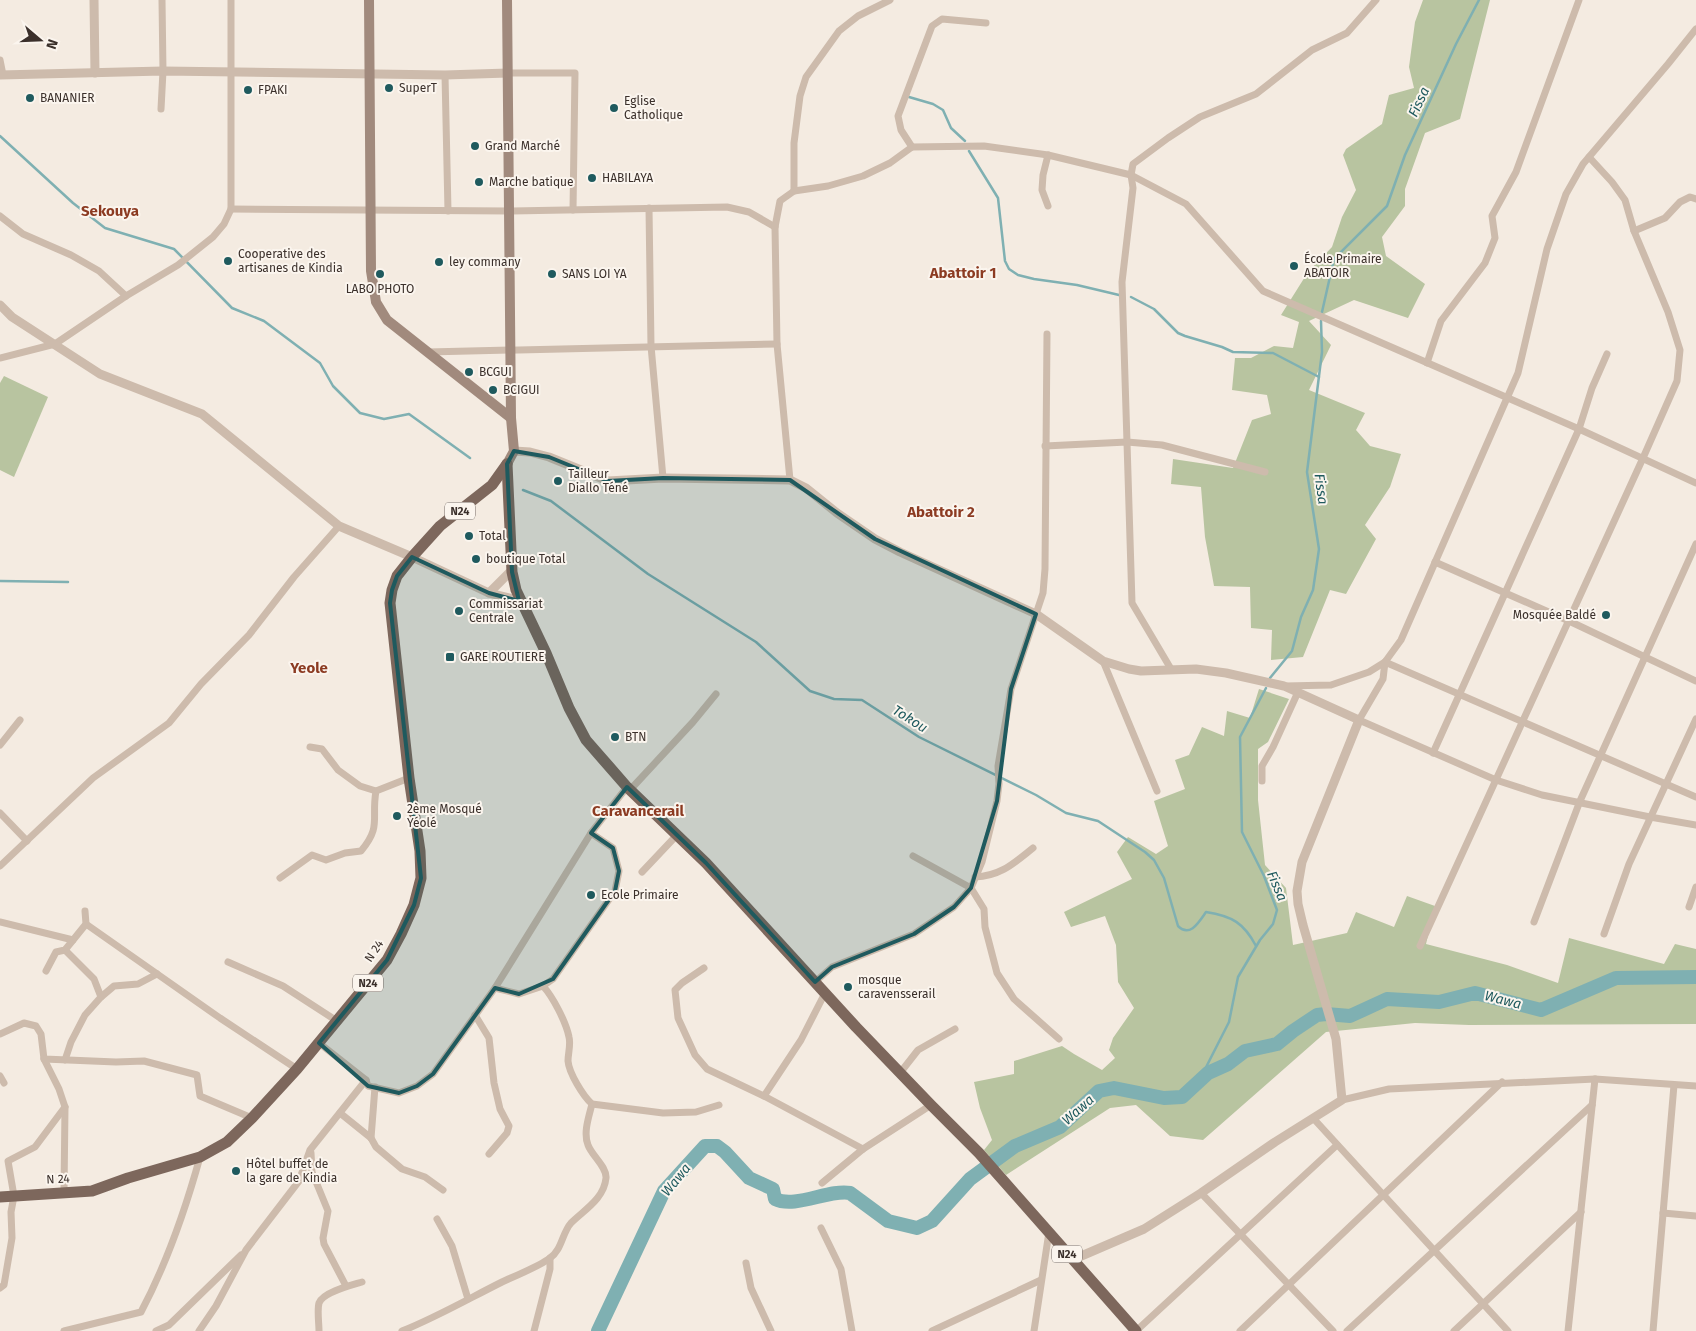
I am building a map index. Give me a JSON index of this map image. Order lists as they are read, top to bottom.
{
  "streets": {
    "main road": ["N24", "N 24"]
  },
  "crossings": [
    ["N24", "N 24"]
  ],
  "districts": [
    "Sekouya",
    "Abattoir 1",
    "Abattoir 2",
    "Yeole",
    "Caravancerail"
  ],
  "water": ["Fissa", "Tokou", "Wawa"],
  "places": {
    "other": [
      "SuperT",
      "FPAKI",
      "BANANIER",
      "Eglise Catholique",
      "Grand Marché",
      "HABILAYA",
      "Marche batique",
      "Cooperative des artisanes de Kindia",
      "ley commany",
      "École Primaire ABATOIR",
      "LABO PHOTO",
      "SANS LOI YA",
      "BCGUI",
      "BCIGUI",
      "Tailleur Diallo Téné",
      "Total",
      "boutique Total",
      "Commissariat Centrale",
      "Mosquée Baldé",
      "BTN",
      "2ème Mosqué Yéolé",
      "Ecole Primaire",
      "mosque caravensserail",
      "Hôtel buffet de la gare de Kindia"
    ],
    "transit": ["GARE ROUTIERE"]
  },
  "north": "right"
}
